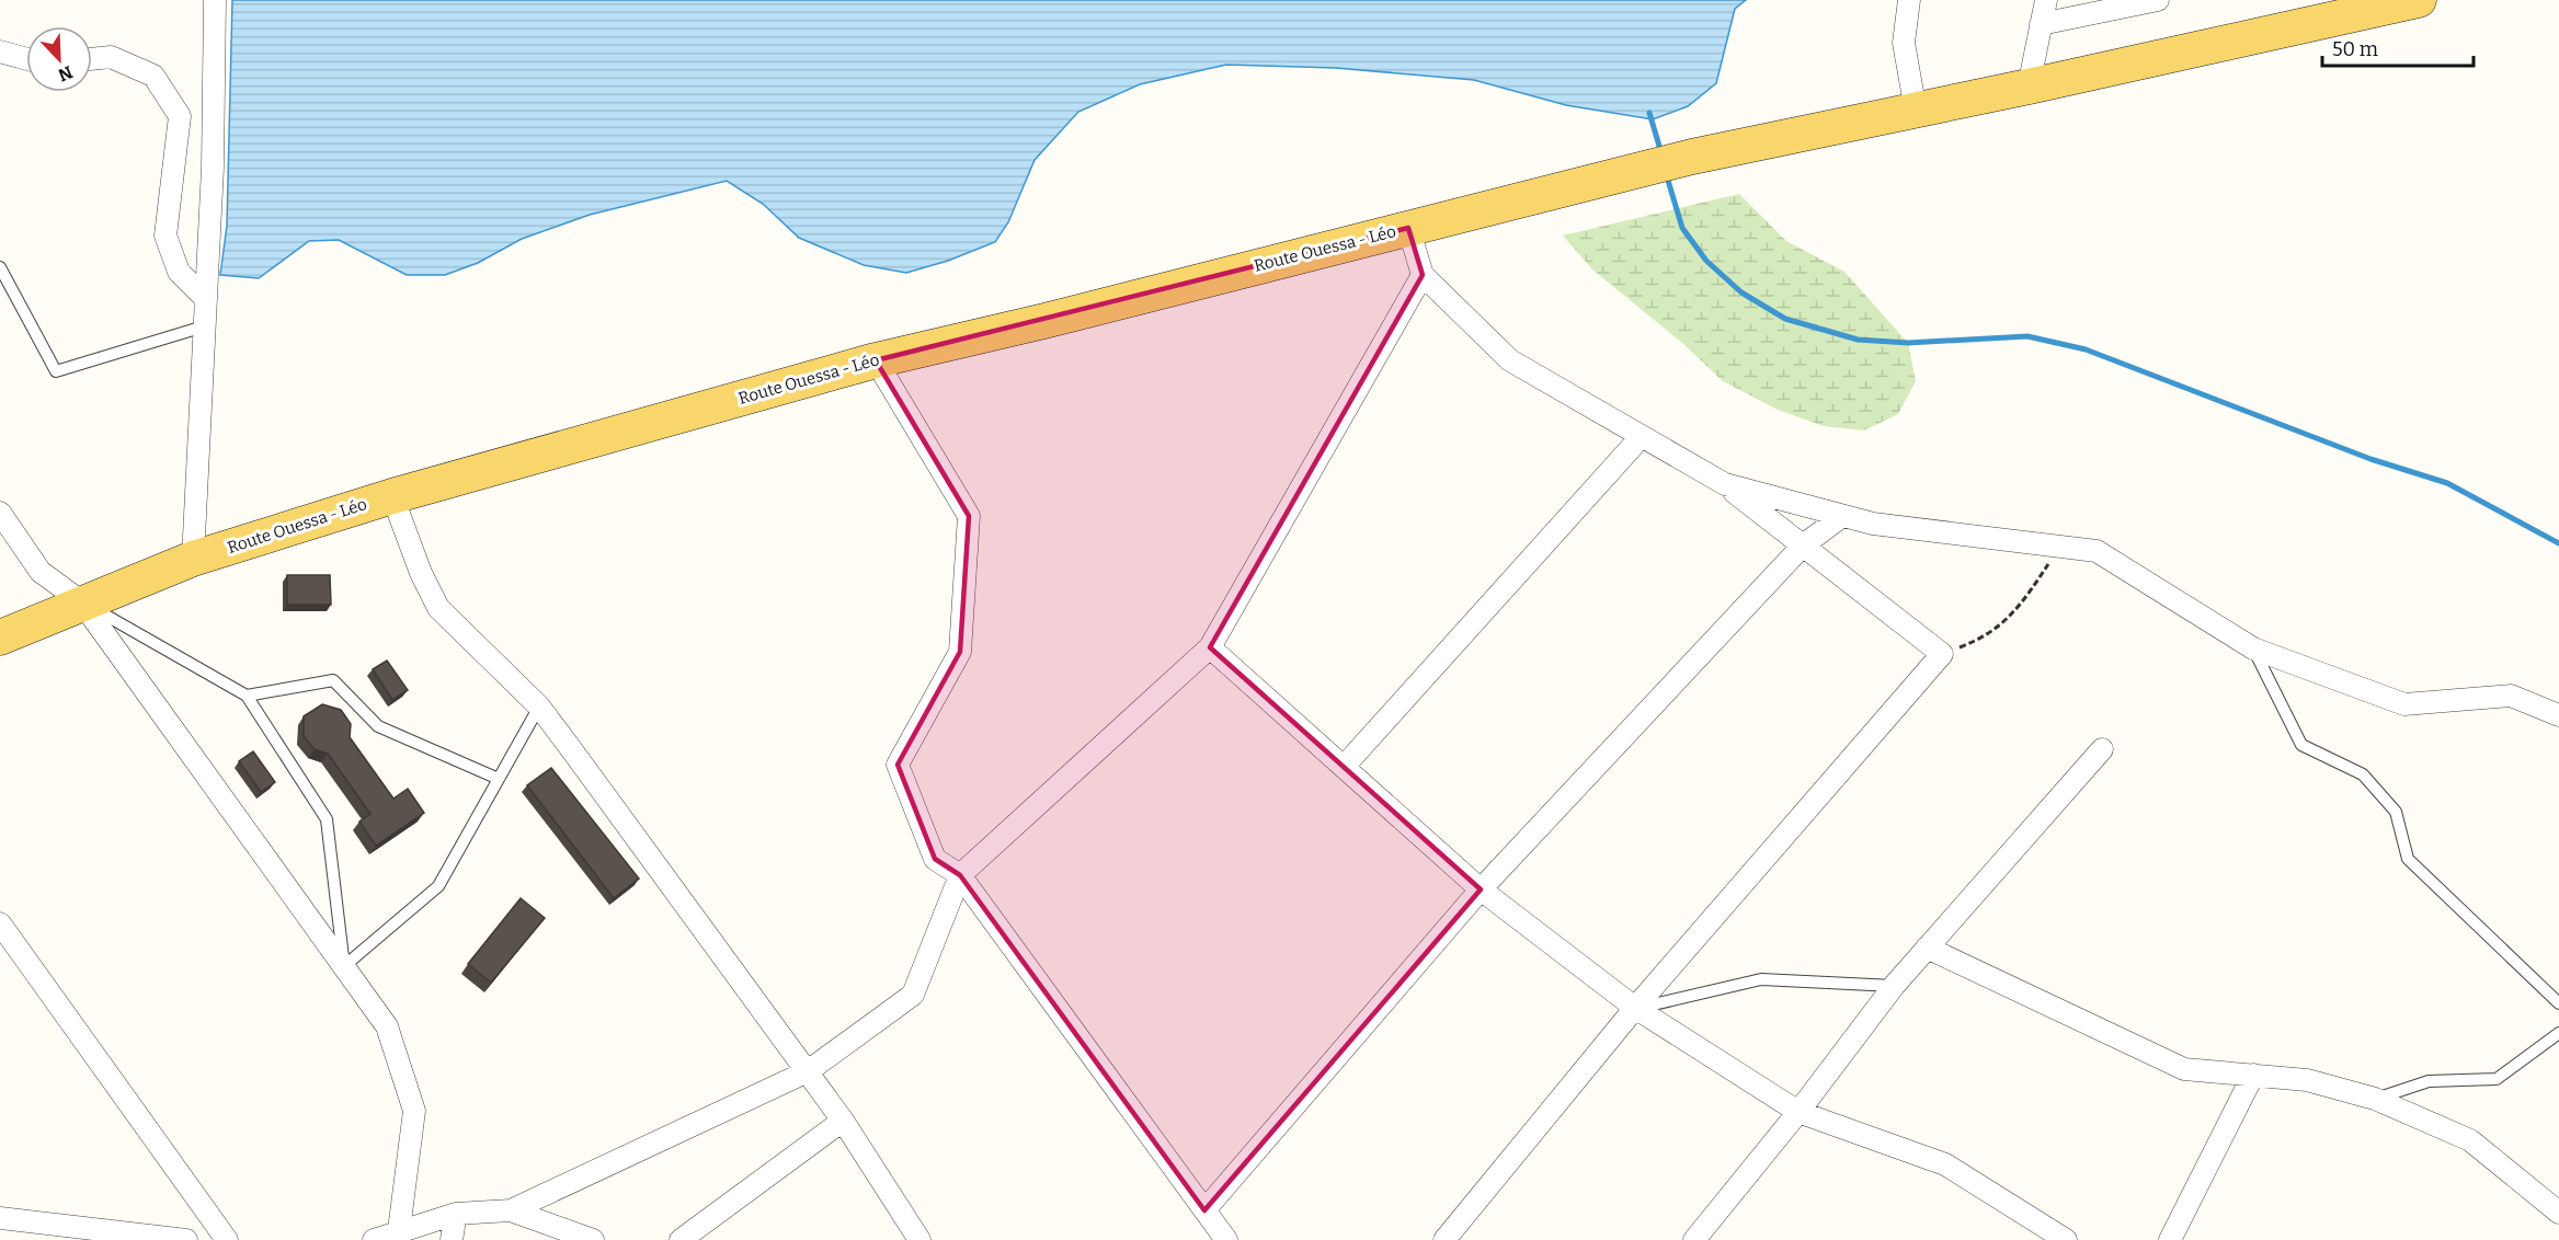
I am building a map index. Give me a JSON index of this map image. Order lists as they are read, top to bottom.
{
  "streets": {
    "main road": ["Route Ouessa - Léo"]
  },
  "scale_bar": "50 m",
  "north": "bottom right"
}
